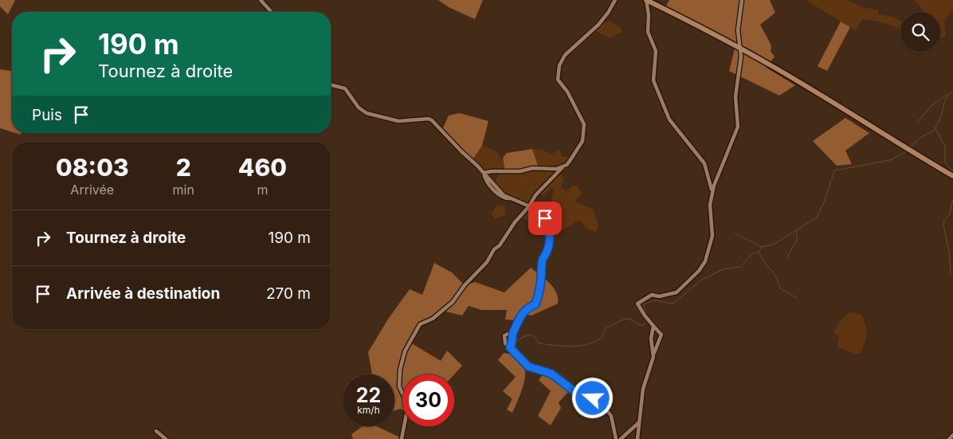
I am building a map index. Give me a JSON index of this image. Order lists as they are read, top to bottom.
{
  "page": {
    "turn": ["190 m", "Tournez à droite"],
    "then": "Puis",
    "eta": [
      "08:03",
      "Arrivée",
      "2",
      "min",
      "460",
      "m"
    ],
    "list": [
      {
        "name": "Tournez à droite",
        "value": "190 m"
      },
      {
        "name": "Arrivée à destination",
        "value": "270 m"
      }
    ],
    "speed": "22 km/h",
    "limit": "30"
  }
}
